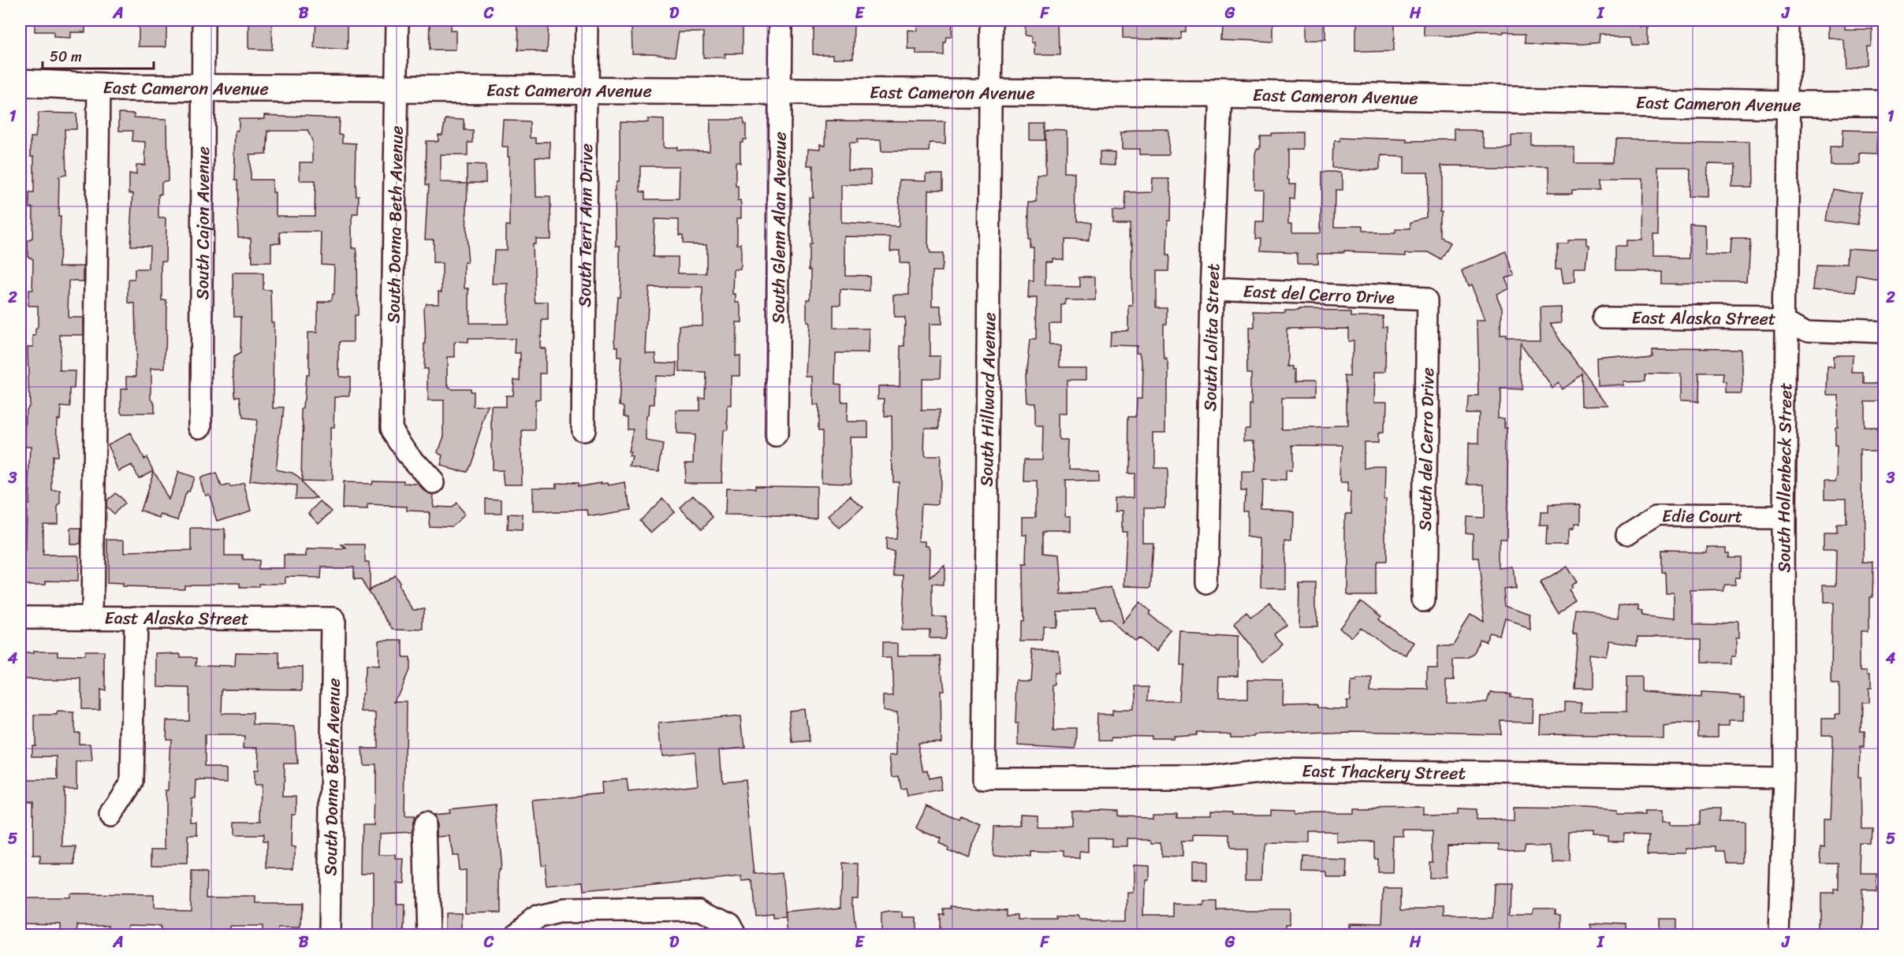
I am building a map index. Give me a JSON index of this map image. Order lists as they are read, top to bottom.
{
  "streets": {
    "main road": ["East Cameron Avenue"],
    "street": [
      "South Cajon Avenue",
      "South Donna Beth Avenue",
      "South Terri Ann Drive",
      "South Glenn Alan Avenue",
      "East del Cerro Drive",
      "East Alaska Street",
      "South Lolita Street",
      "South Hillward Avenue",
      "South del Cerro Drive",
      "South Hollenbeck Street",
      "Edie Court",
      "East Thackery Street"
    ]
  },
  "crossings": [
    ["East Cameron Avenue", "South Cajon Avenue"],
    ["East Cameron Avenue", "South Donna Beth Avenue"],
    ["East Cameron Avenue", "South Terri Ann Drive"],
    ["East Cameron Avenue", "South Glenn Alan Avenue"],
    ["East Cameron Avenue", "South Lolita Street"],
    ["East Cameron Avenue", "South Hillward Avenue"],
    ["East Cameron Avenue", "South Hollenbeck Street"],
    ["South Donna Beth Avenue", "East Alaska Street"],
    ["East del Cerro Drive", "South Lolita Street"],
    ["East del Cerro Drive", "South del Cerro Drive"],
    ["East Alaska Street", "South Hollenbeck Street"],
    ["South Hillward Avenue", "East Thackery Street"],
    ["South Hollenbeck Street", "Edie Court"],
    ["South Hollenbeck Street", "East Thackery Street"]
  ],
  "scale_bar": "50 m",
  "grid": {
    "columns": [
      "A",
      "B",
      "C",
      "D",
      "E",
      "F",
      "G",
      "H",
      "I",
      "J"
    ],
    "rows": [
      "1",
      "2",
      "3",
      "4",
      "5"
    ]
  }
}
